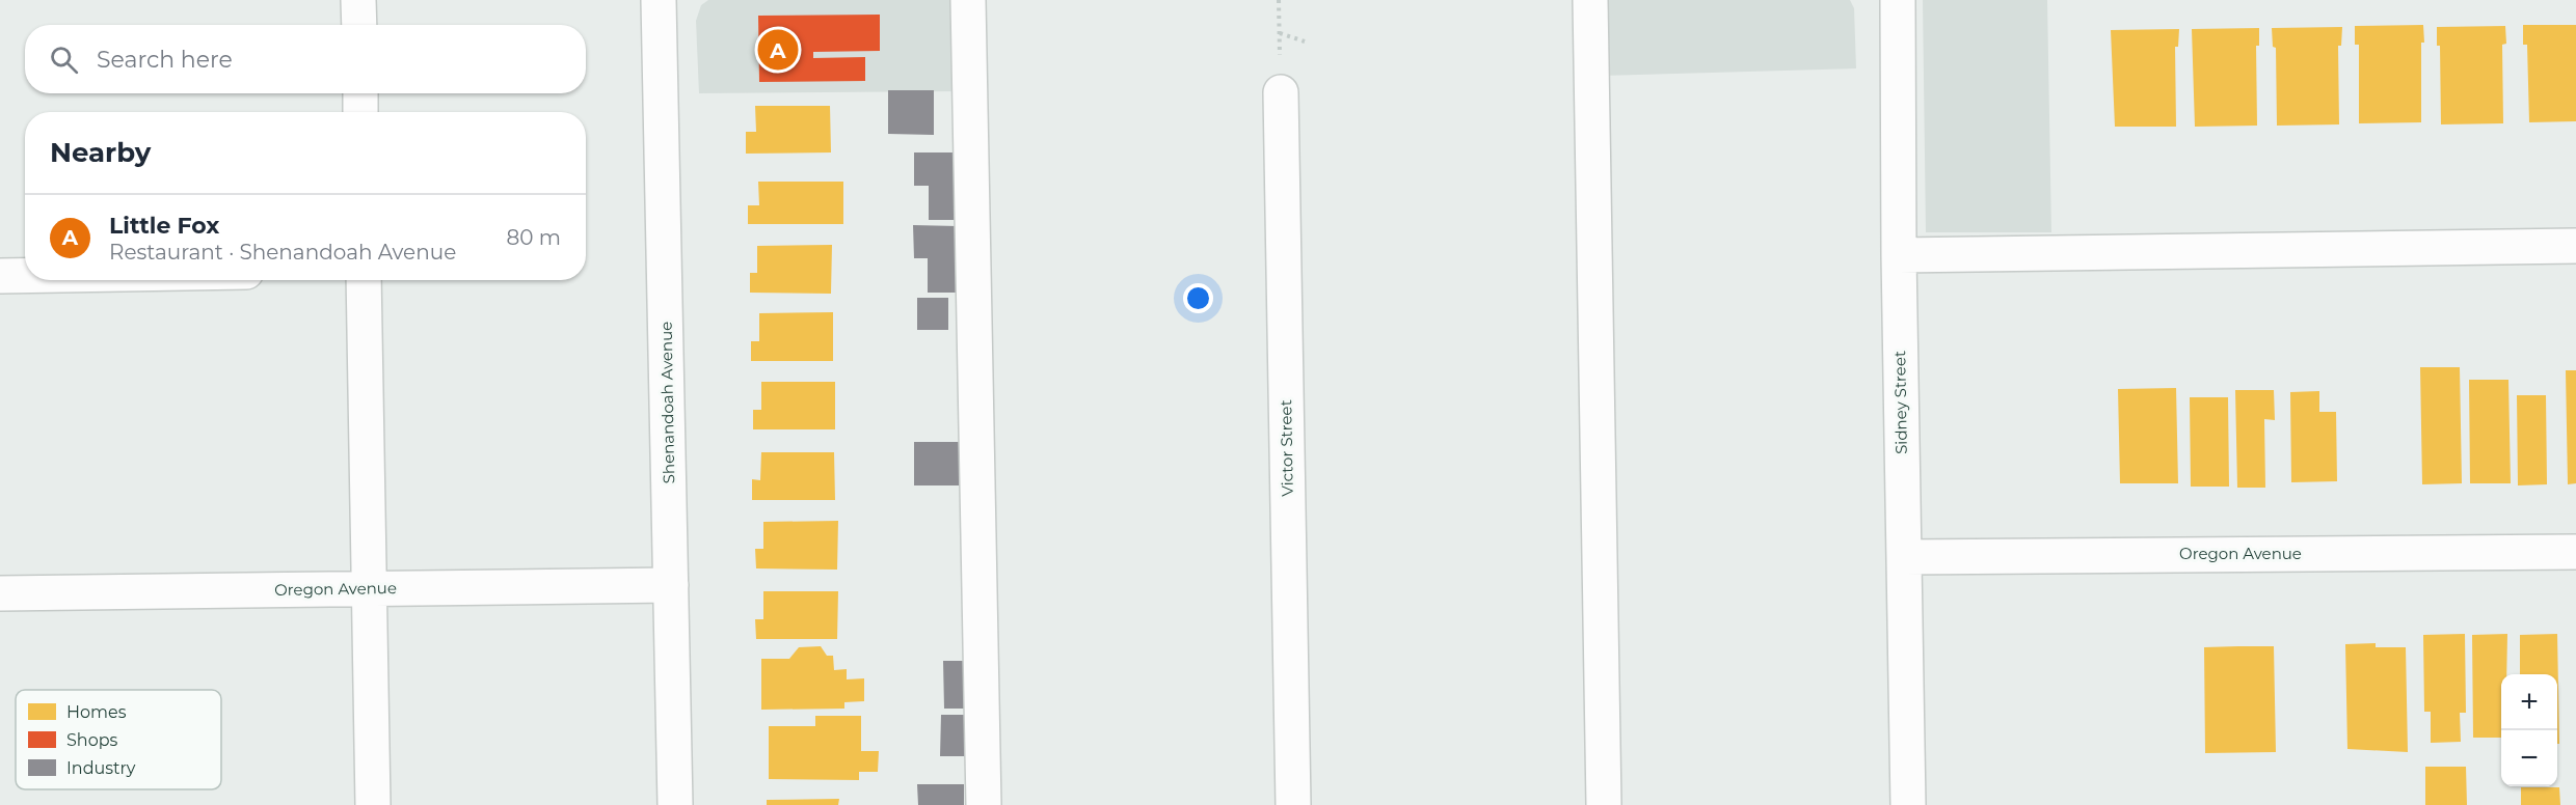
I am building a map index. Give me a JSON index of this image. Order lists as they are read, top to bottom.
{
  "streets": {
    "street": [
      "Shenandoah Avenue",
      "Sidney Street",
      "Victor Street",
      "Oregon Avenue"
    ]
  },
  "crossings": [
    ["Shenandoah Avenue", "Oregon Avenue"],
    ["Sidney Street", "Oregon Avenue"]
  ],
  "legend": ["Homes", "Shops", "Industry"],
  "page": {
    "search": "Search here",
    "pins": "A",
    "heading": "Nearby",
    "list": [
      {
        "mark": "A",
        "name": "Little Fox",
        "note": "Restaurant · Shenandoah Avenue",
        "value": "80 m"
      }
    ],
    "map_buttons": ["+", "−"]
  }
}
